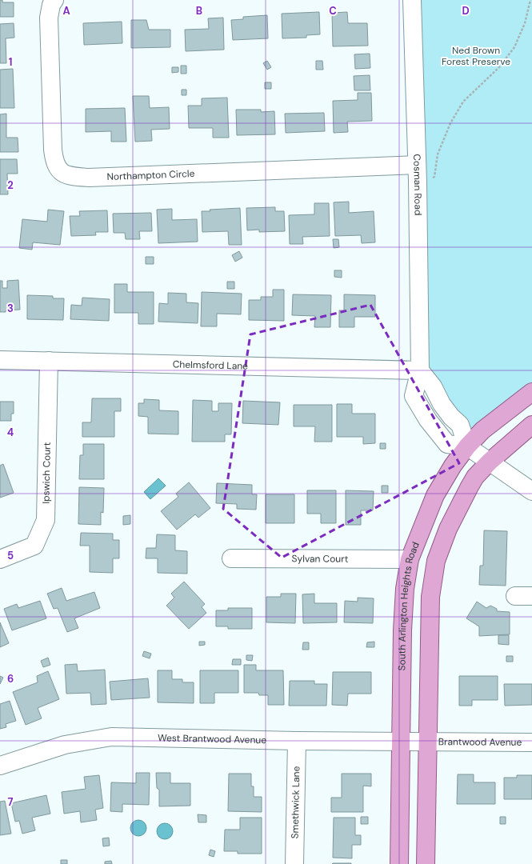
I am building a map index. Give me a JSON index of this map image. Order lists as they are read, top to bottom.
{
  "streets": {
    "main road": ["South Arlington Heights Road"],
    "street": [
      "Northampton Circle",
      "Cosman Road",
      "Chelmsford Lane",
      "Ipswich Court",
      "Sylvan Court",
      "West Brantwood Avenue",
      "Brantwood Avenue",
      "Smethwick Lane"
    ]
  },
  "crossings": [
    ["Northampton Circle", "Cosman Road"],
    ["Cosman Road", "Chelmsford Lane"],
    ["Cosman Road", "South Arlington Heights Road"],
    ["Chelmsford Lane", "Ipswich Court"],
    ["Sylvan Court", "South Arlington Heights Road"],
    ["South Arlington Heights Road", "West Brantwood Avenue"],
    ["South Arlington Heights Road", "Brantwood Avenue"],
    ["West Brantwood Avenue", "Brantwood Avenue"],
    ["West Brantwood Avenue", "Smethwick Lane"]
  ],
  "parks": ["Ned Brown Forest Preserve"],
  "grid": {
    "columns": [
      "A",
      "B",
      "C",
      "D"
    ],
    "rows": [
      "1",
      "2",
      "3",
      "4",
      "5",
      "6",
      "7"
    ]
  }
}
